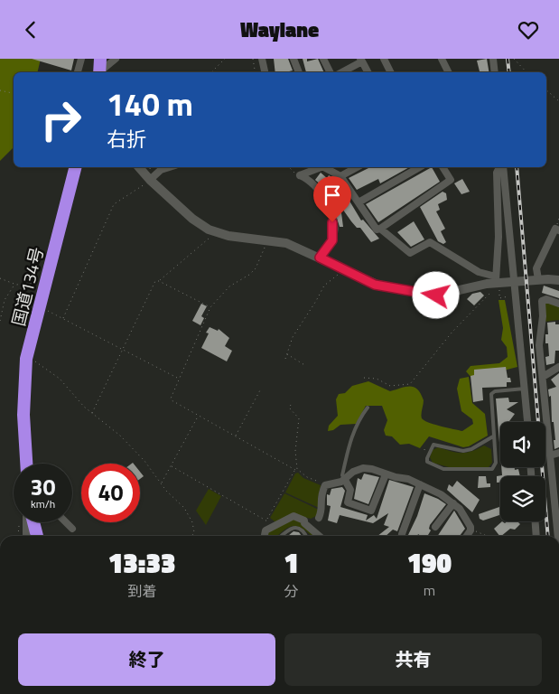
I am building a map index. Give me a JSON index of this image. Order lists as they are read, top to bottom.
{
  "streets": {
    "highway": ["国道134号"]
  },
  "page": {
    "header": "Waylane",
    "turn": ["140 m", "右折"],
    "speed": "30 km/h",
    "limit": "40",
    "eta": [
      "13:33",
      "到着",
      "1",
      "分",
      "190",
      "m"
    ],
    "buttons": ["終了", "共有"]
  }
}
